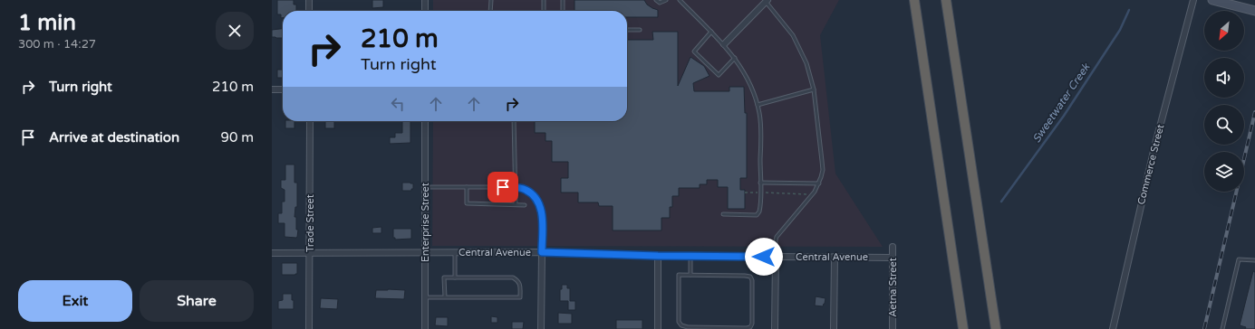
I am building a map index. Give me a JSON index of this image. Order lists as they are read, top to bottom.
{
  "streets": {
    "street": [
      "Commerce Street",
      "Enterprise Street",
      "Trade Street",
      "Central Avenue",
      "Aetna Street"
    ]
  },
  "crossings": [
    ["Enterprise Street", "Central Avenue"],
    ["Trade Street", "Central Avenue"],
    ["Central Avenue", "Aetna Street"]
  ],
  "water": ["Sweetwater Creek"],
  "north": "bottom left",
  "page": {
    "heading": ["1 min", "300 m · 14:27"],
    "turn": ["210 m", "Turn right"],
    "list": [
      {
        "name": "Turn right",
        "value": "210 m"
      },
      {
        "name": "Arrive at destination",
        "value": "90 m"
      }
    ],
    "buttons": ["Exit", "Share"]
  }
}
